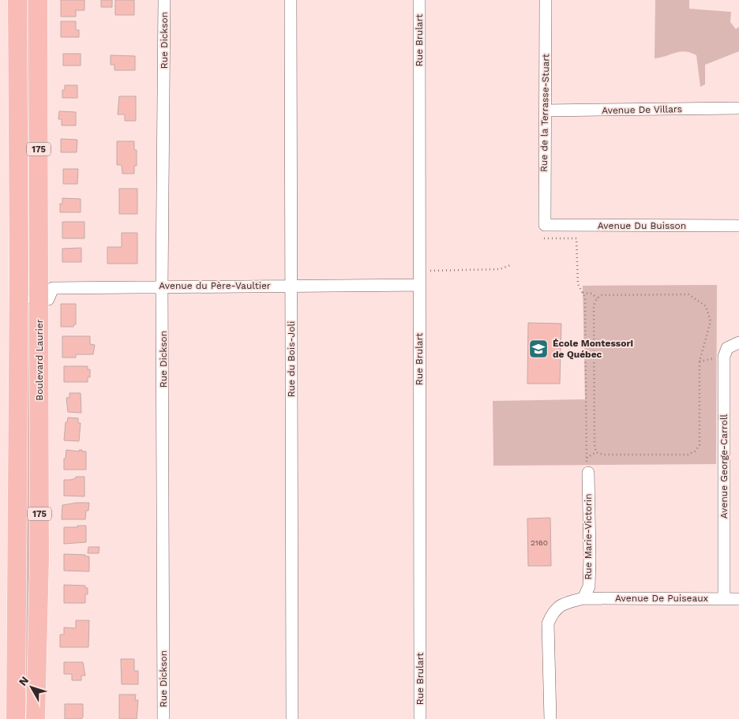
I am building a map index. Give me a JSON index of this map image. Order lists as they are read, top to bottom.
{
  "streets": {
    "main road": ["175", "Boulevard Laurier"],
    "street": [
      "Rue Dickson",
      "Rue Brulart",
      "Avenue De Villars",
      "Rue de la Terrasse-Stuart",
      "Avenue Du Buisson",
      "Avenue du Père-Vaultier",
      "Rue du Bois-Joli",
      "Avenue George-Carroll",
      "Rue Marie-Victorin",
      "Avenue De Puiseaux"
    ]
  },
  "crossings": [
    ["Rue Dickson", "Avenue du Père-Vaultier"],
    ["Rue Brulart", "Avenue du Père-Vaultier"],
    ["Avenue De Villars", "Rue de la Terrasse-Stuart"],
    ["Rue de la Terrasse-Stuart", "Avenue Du Buisson"],
    ["Avenue du Père-Vaultier", "Rue du Bois-Joli"],
    ["Avenue du Père-Vaultier", "Boulevard Laurier"],
    ["Avenue George-Carroll", "Avenue De Puiseaux"],
    ["Rue Marie-Victorin", "Avenue De Puiseaux"]
  ],
  "places": {
    "school or university": ["École Montessori de Québec"]
  },
  "house_numbers": ["2160"],
  "north": "top left"
}
